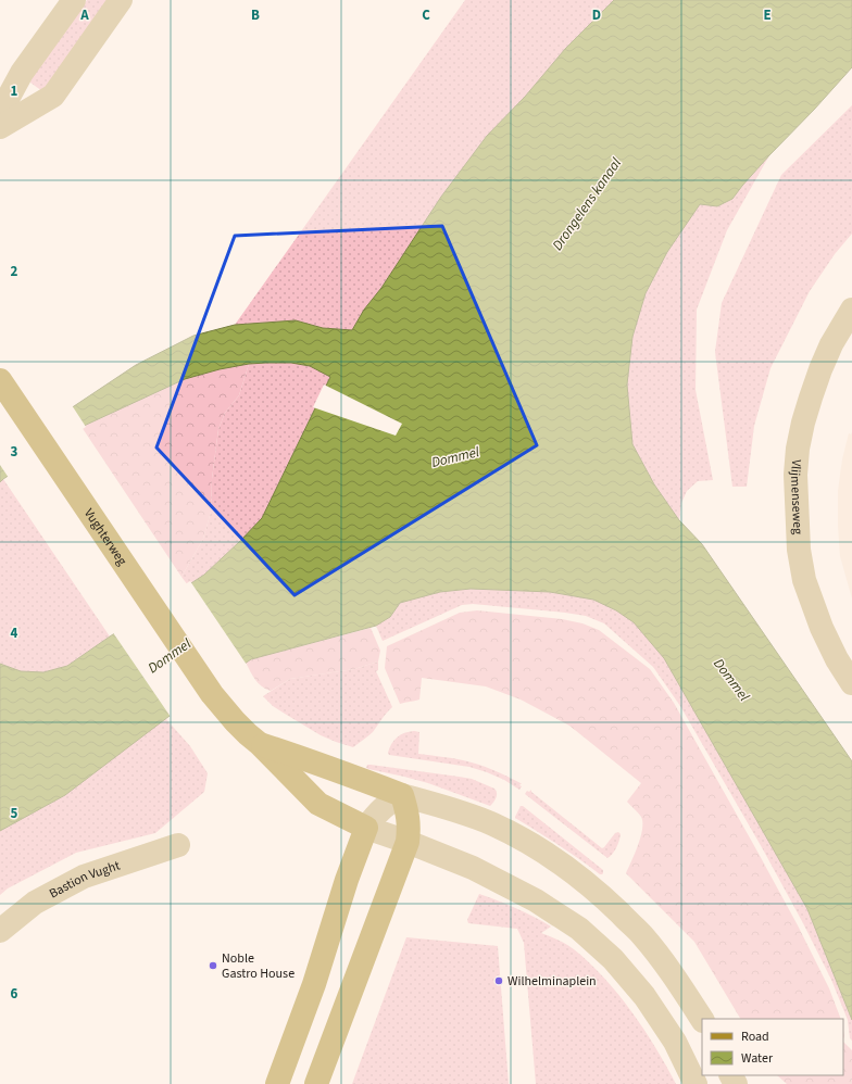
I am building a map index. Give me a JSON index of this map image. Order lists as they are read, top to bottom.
{
  "streets": {
    "main road": ["Vughterweg"],
    "street": ["Vlijmenseweg", "Bastion Vught"]
  },
  "water": ["Drongelens kanaal", "Dommel"],
  "places": ["Noble Gastro House", "Wilhelminaplein"],
  "legend": ["Road", "Water"],
  "grid": {
    "columns": [
      "A",
      "B",
      "C",
      "D",
      "E"
    ],
    "rows": [
      "1",
      "2",
      "3",
      "4",
      "5",
      "6"
    ]
  }
}
